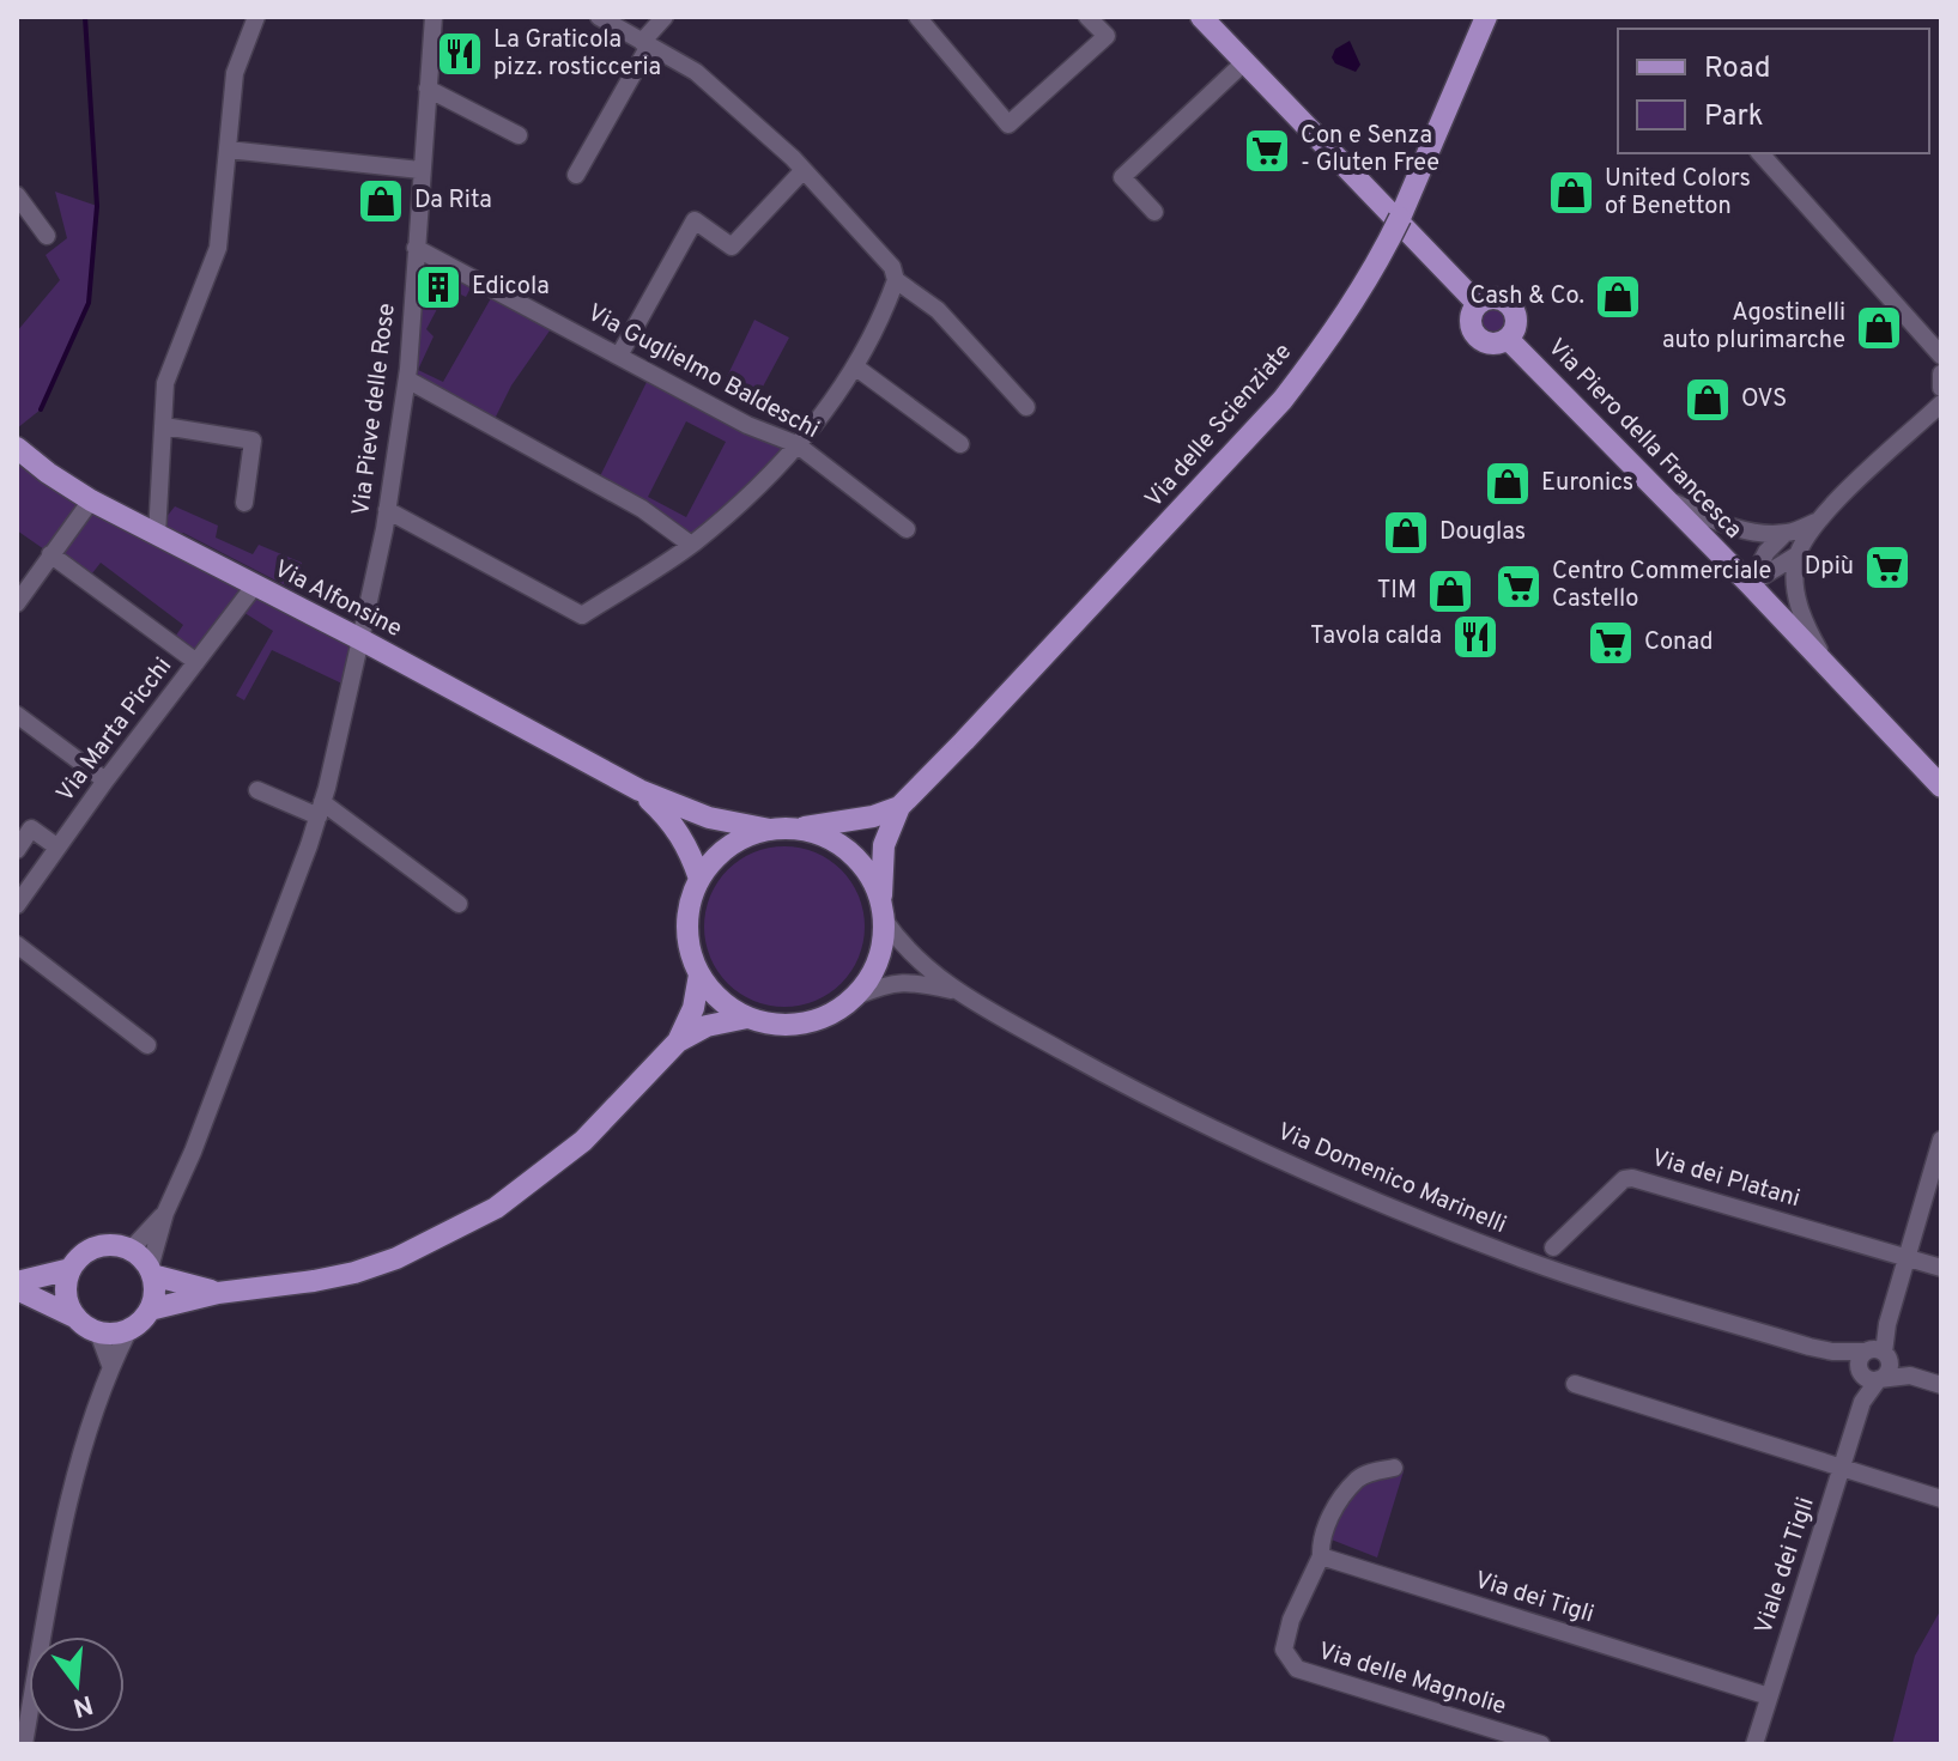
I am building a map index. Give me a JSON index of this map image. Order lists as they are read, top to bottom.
{
  "streets": {
    "main road": ["Via delle Scienziate", "Via Piero della Francesca", "Via Alfonsine"],
    "street": [
      "Via Guglielmo Baldeschi",
      "Via Pieve delle Rose",
      "Via Marta Picchi",
      "Via Domenico Marinelli",
      "Via dei Platani",
      "Viale dei Tigli",
      "Via dei Tigli",
      "Via delle Magnolie"
    ]
  },
  "crossings": [
    ["Via Guglielmo Baldeschi", "Via Pieve delle Rose"],
    ["Via Pieve delle Rose", "Via Alfonsine"],
    ["Via delle Scienziate", "Via Alfonsine"],
    ["Via Alfonsine", "Via Marta Picchi"],
    ["Via Domenico Marinelli", "Viale dei Tigli"],
    ["Via dei Platani", "Viale dei Tigli"],
    ["Viale dei Tigli", "Via dei Tigli"],
    ["Via dei Tigli", "Via delle Magnolie"]
  ],
  "places": {
    "restaurant": ["La Graticola pizz. rosticceria", "Tavola calda"],
    "supermarket": [
      "Con e Senza - Gluten Free",
      "Dpiù",
      "Centro Commerciale Castello",
      "Conad"
    ],
    "shop": [
      "United Colors of Benetton",
      "Da Rita",
      "Cash & Co.",
      "Agostinelli auto plurimarche",
      "OVS",
      "Euronics",
      "Douglas",
      "TIM"
    ],
    "building": ["Edicola"]
  },
  "legend": ["Road", "Park"],
  "north": "bottom"
}
